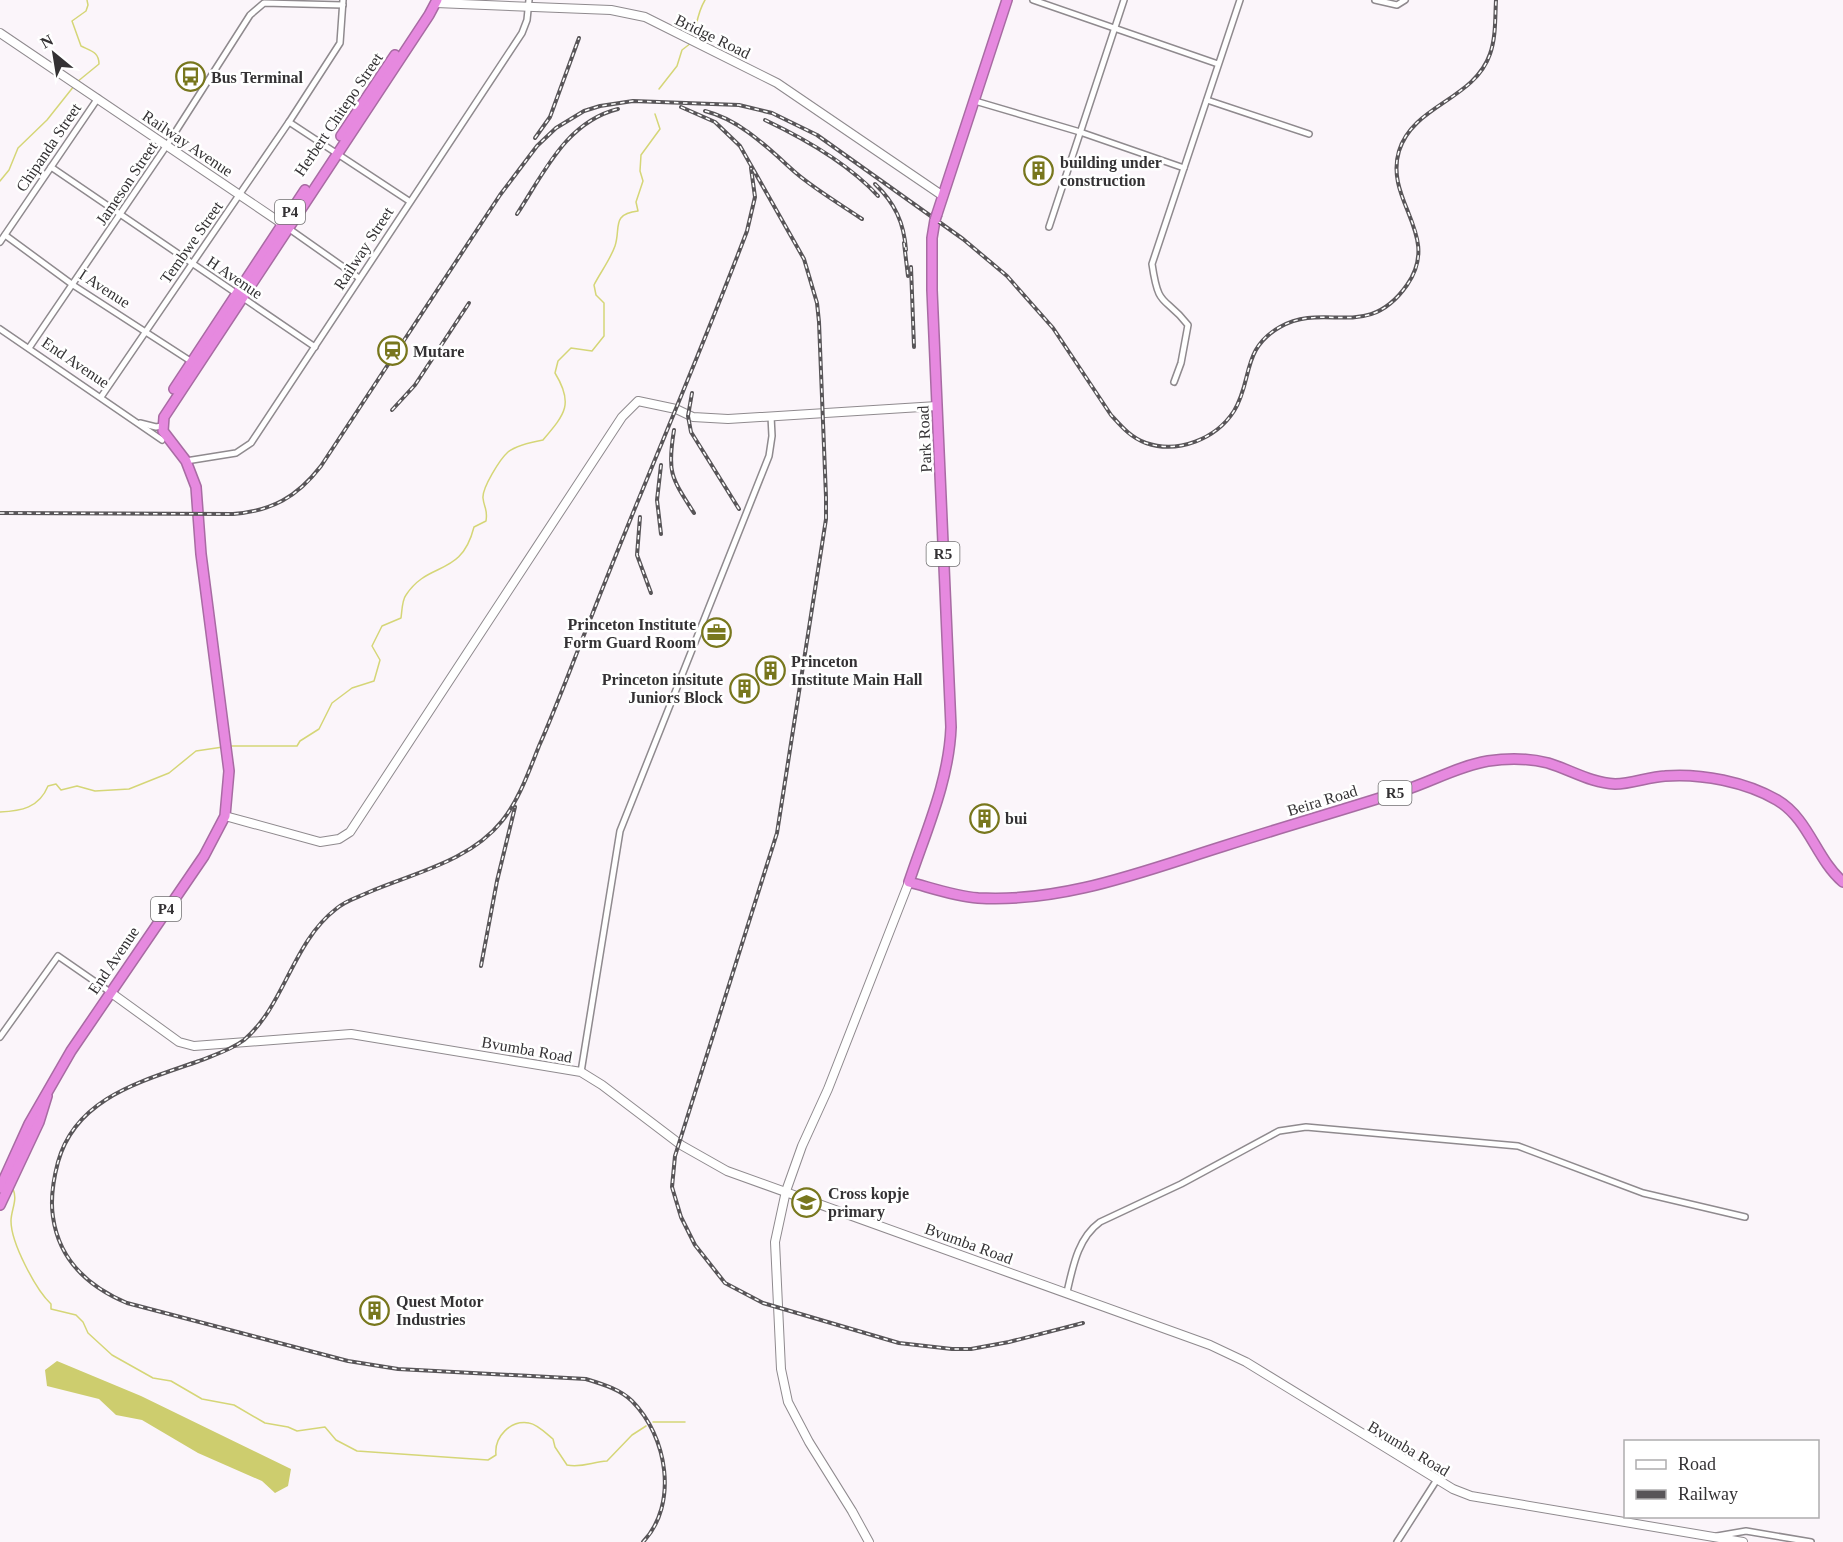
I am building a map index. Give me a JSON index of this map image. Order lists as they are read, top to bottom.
{
  "streets": {
    "highway": [
      "Herbert Chitepo Street",
      "P4",
      "End Avenue",
      "Park Road",
      "R5",
      "Beira Road"
    ],
    "street": [
      "Bridge Road",
      "Railway Avenue",
      "Chipanda Street",
      "Jameson Street",
      "Tembwe Street",
      "Railway Street",
      "H Avenue",
      "I Avenue",
      "Bvumba Road"
    ]
  },
  "crossings": [
    ["Bridge Road", "Herbert Chitepo Street"],
    ["Bridge Road", "Railway Street"],
    ["Bridge Road", "Park Road"],
    ["Herbert Chitepo Street", "Railway Avenue"],
    ["Herbert Chitepo Street", "H Avenue"],
    ["Herbert Chitepo Street", "I Avenue"],
    ["Herbert Chitepo Street", "End Avenue"],
    ["Railway Avenue", "Chipanda Street"],
    ["Railway Avenue", "Jameson Street"],
    ["Railway Avenue", "Tembwe Street"],
    ["Railway Avenue", "Railway Street"],
    ["Chipanda Street", "H Avenue"],
    ["Chipanda Street", "I Avenue"],
    ["Jameson Street", "H Avenue"],
    ["Jameson Street", "I Avenue"],
    ["Jameson Street", "End Avenue"],
    ["P4", "End Avenue"],
    ["Tembwe Street", "H Avenue"],
    ["Tembwe Street", "I Avenue"],
    ["Tembwe Street", "End Avenue"],
    ["Railway Street", "H Avenue"],
    ["Railway Street", "End Avenue"],
    ["End Avenue", "Bvumba Road"],
    ["Park Road", "Beira Road"]
  ],
  "places": {
    "bus stop": ["Bus Terminal"],
    "building": [
      "building under construction",
      "Princeton Institute Main Hall",
      "Princeton insitute Juniors Block",
      "bui",
      "Quest Motor Industries"
    ],
    "station": ["Mutare"],
    "office": ["Princeton Institute Form Guard Room"],
    "school or university": ["Cross kopje primary"]
  },
  "legend": ["Road", "Railway"],
  "north": "top left"
}
